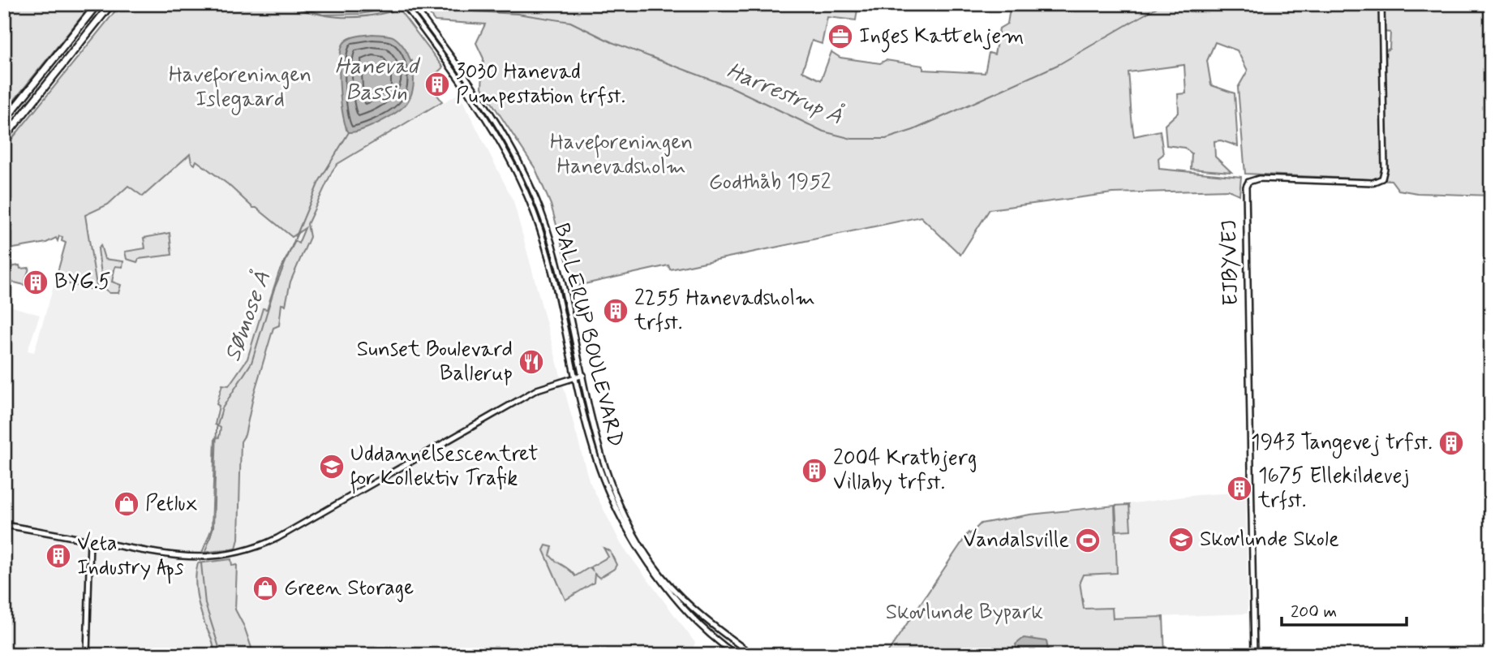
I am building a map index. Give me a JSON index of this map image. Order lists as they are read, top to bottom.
{
  "streets": {
    "street": ["EJBYVEJ", "BALLERUP BOULEVARD"]
  },
  "water": ["Hanevad Bassin", "Harrestrup Å", "Sømose Å"],
  "parks": [
    "Haveforeningen Islegaard",
    "Haveforeningen Hanevadsholm",
    "Godthåb 1952",
    "Skovlunde Bypark"
  ],
  "places": {
    "office": ["Inges Kattehjem"],
    "building": [
      "3030 Hanevad Pumpestation trfst.",
      "BYG.5",
      "2255 Hanevadsholm trfst.",
      "1943 Tangevej trfst.",
      "2004 Kratbjerg Villaby trfst.",
      "1675 Ellekildevej trfst.",
      "Veta Industry Aps"
    ],
    "restaurant": ["Sunset Boulevard Ballerup"],
    "school or university": ["Uddannelsescentret for Kollektiv Trafik", "Skovlunde Skole"],
    "shop": ["Petlux", "Green Storage"],
    "sports": ["Vandalsville"]
  },
  "scale_bar": "200 m"
}
